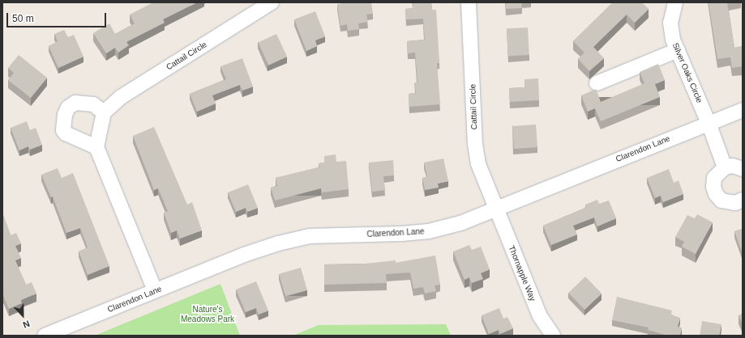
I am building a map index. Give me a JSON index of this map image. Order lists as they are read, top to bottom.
{
  "streets": {
    "street": [
      "Cattail Circle",
      "Silver Oaks Circle",
      "Clarendon Lane",
      "Thornapple Way"
    ]
  },
  "crossings": [
    ["Cattail Circle", "Clarendon Lane"],
    ["Cattail Circle", "Thornapple Way"],
    ["Silver Oaks Circle", "Clarendon Lane"],
    ["Clarendon Lane", "Thornapple Way"]
  ],
  "parks": ["Nature's Meadows Park"],
  "scale_bar": "50 m",
  "north": "bottom"
}
